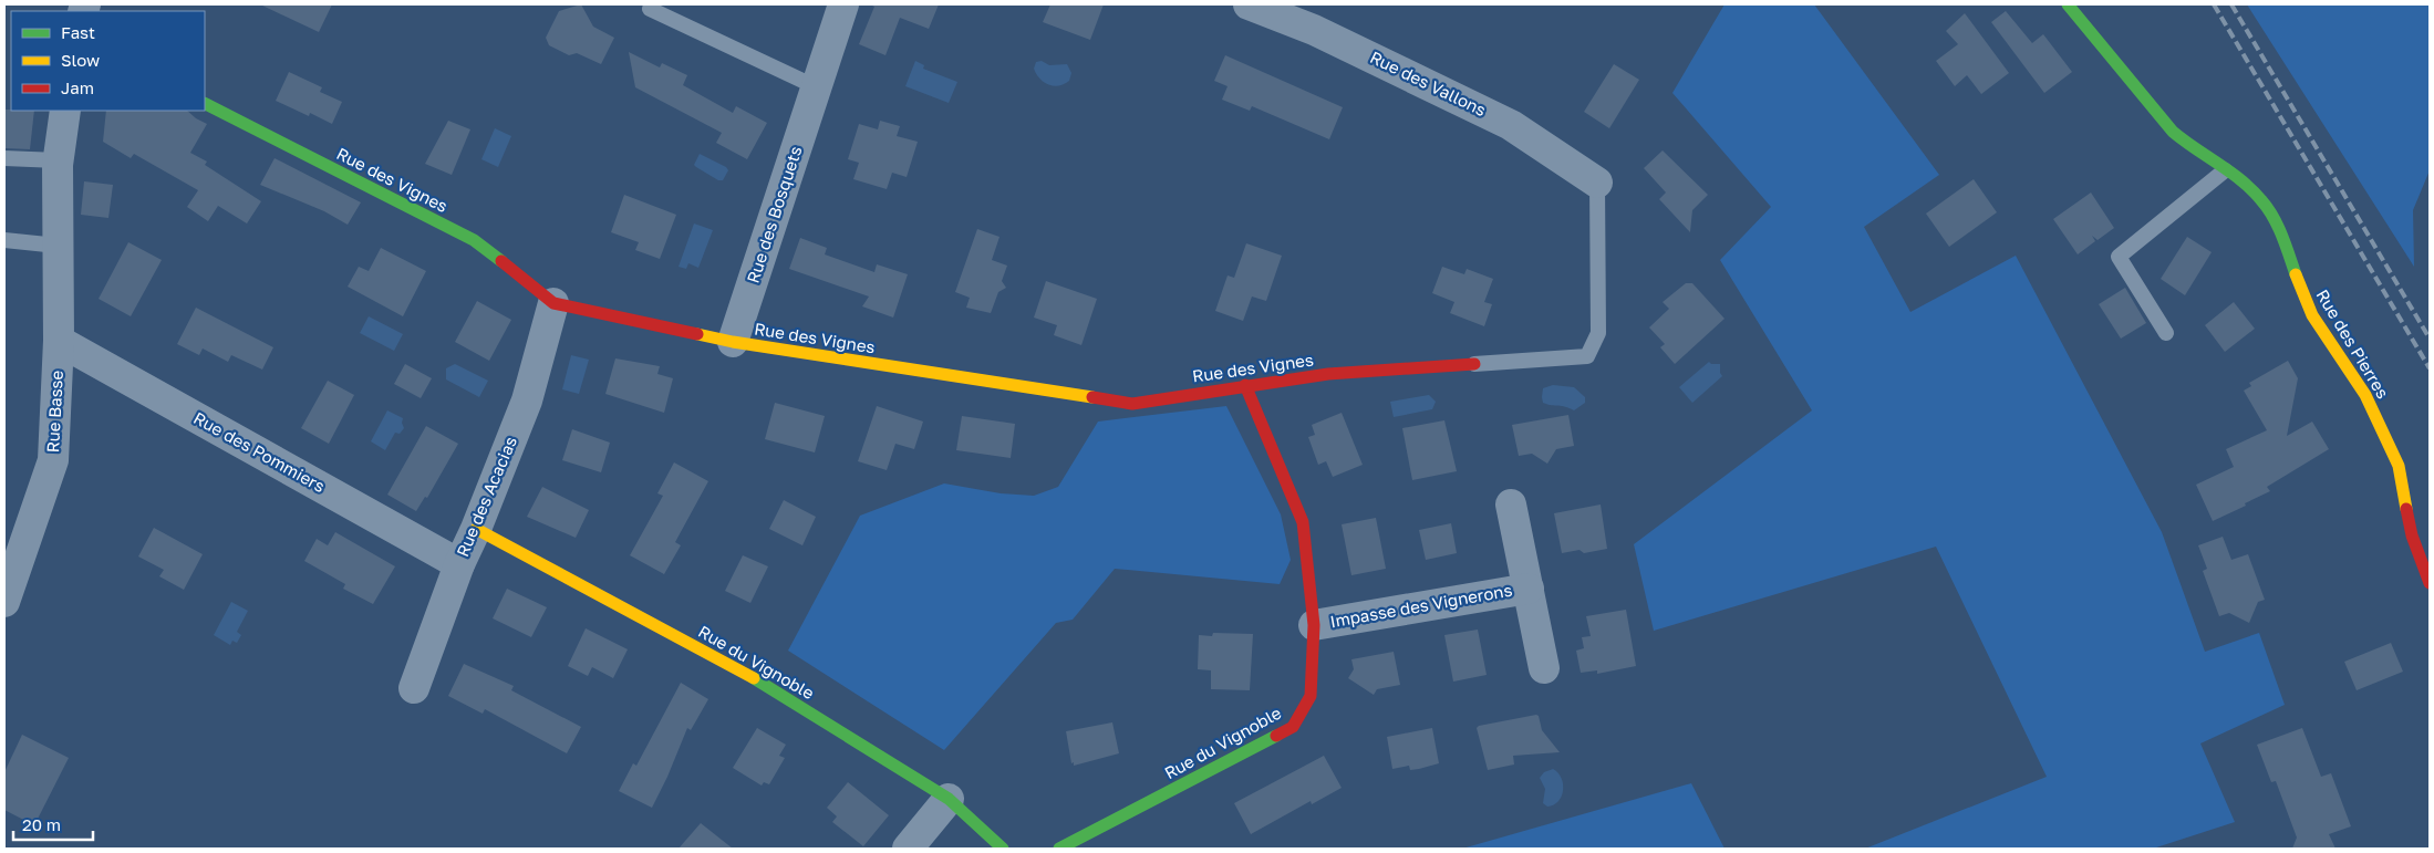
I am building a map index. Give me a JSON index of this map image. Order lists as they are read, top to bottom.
{
  "streets": {
    "street": [
      "Rue des Vallons",
      "Rue des Vignes",
      "Rue des Bosquets",
      "Rue des Pierres",
      "Rue Basse",
      "Rue des Pommiers",
      "Rue des Acacias",
      "Impasse des Vignerons",
      "Rue du Vignoble"
    ]
  },
  "crossings": [
    ["Rue des Vignes", "Rue des Bosquets"],
    ["Rue des Vignes", "Rue des Acacias"],
    ["Rue des Vignes", "Rue du Vignoble"],
    ["Rue Basse", "Rue des Pommiers"],
    ["Rue des Pommiers", "Rue des Acacias"],
    ["Rue des Acacias", "Rue du Vignoble"],
    ["Impasse des Vignerons", "Rue du Vignoble"]
  ],
  "legend": ["Fast", "Slow", "Jam"],
  "scale_bar": "20 m"
}
